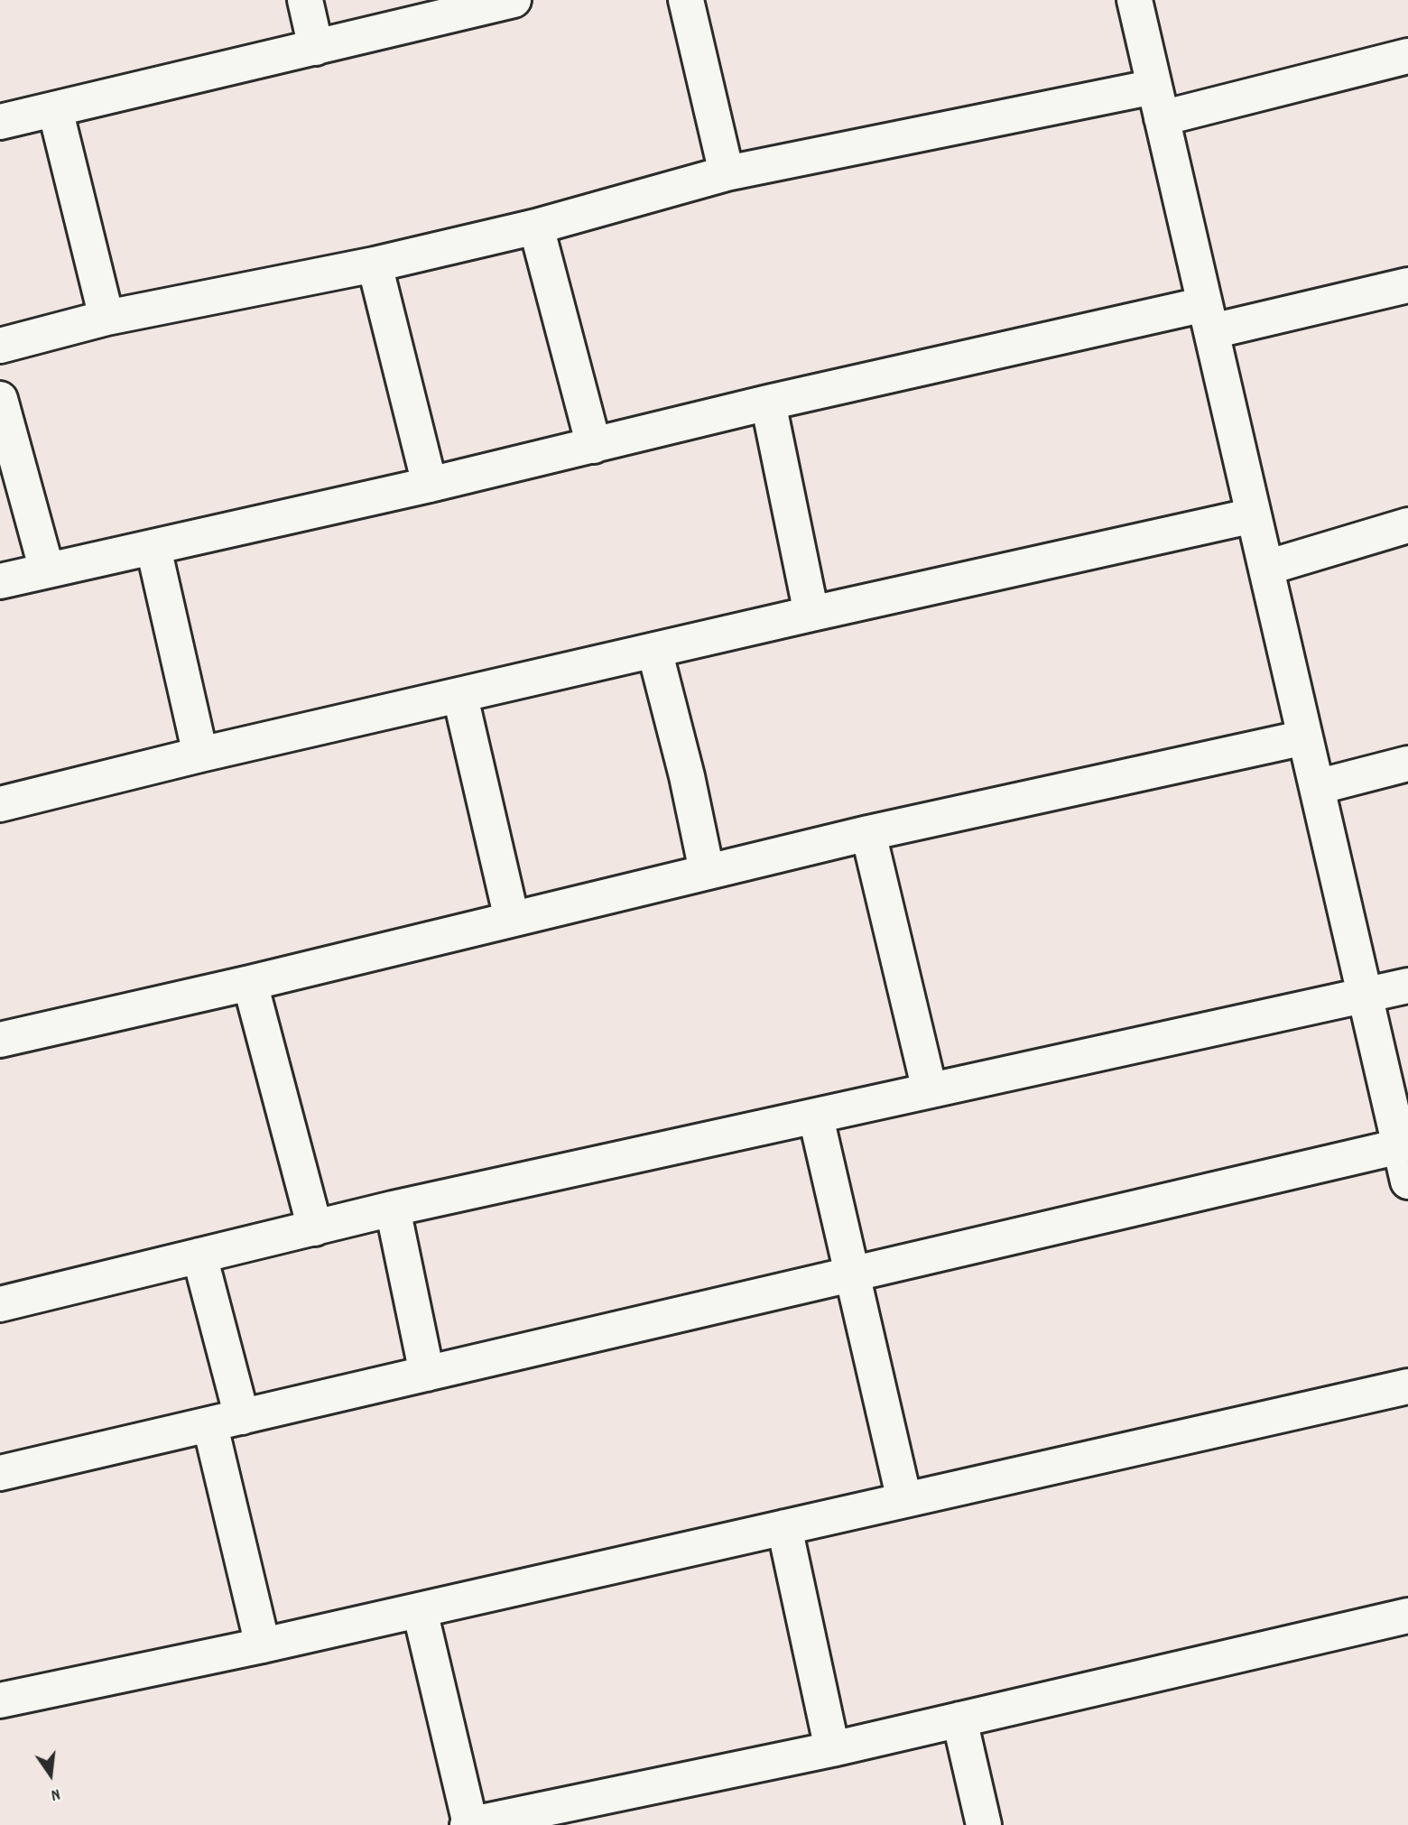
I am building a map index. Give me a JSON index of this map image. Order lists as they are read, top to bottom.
{
  "north": "bottom"
}
